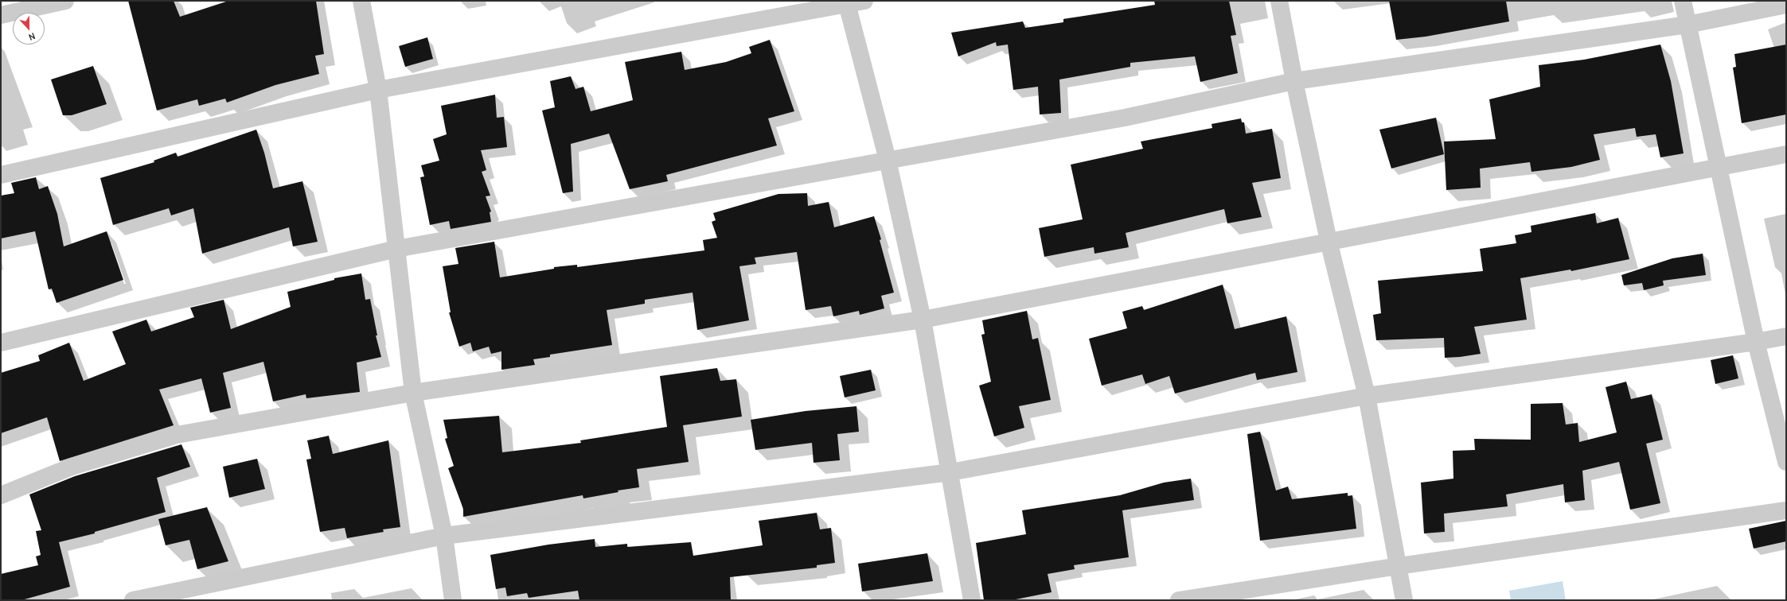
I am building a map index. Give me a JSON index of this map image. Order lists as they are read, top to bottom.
{
  "north": "bottom"
}
